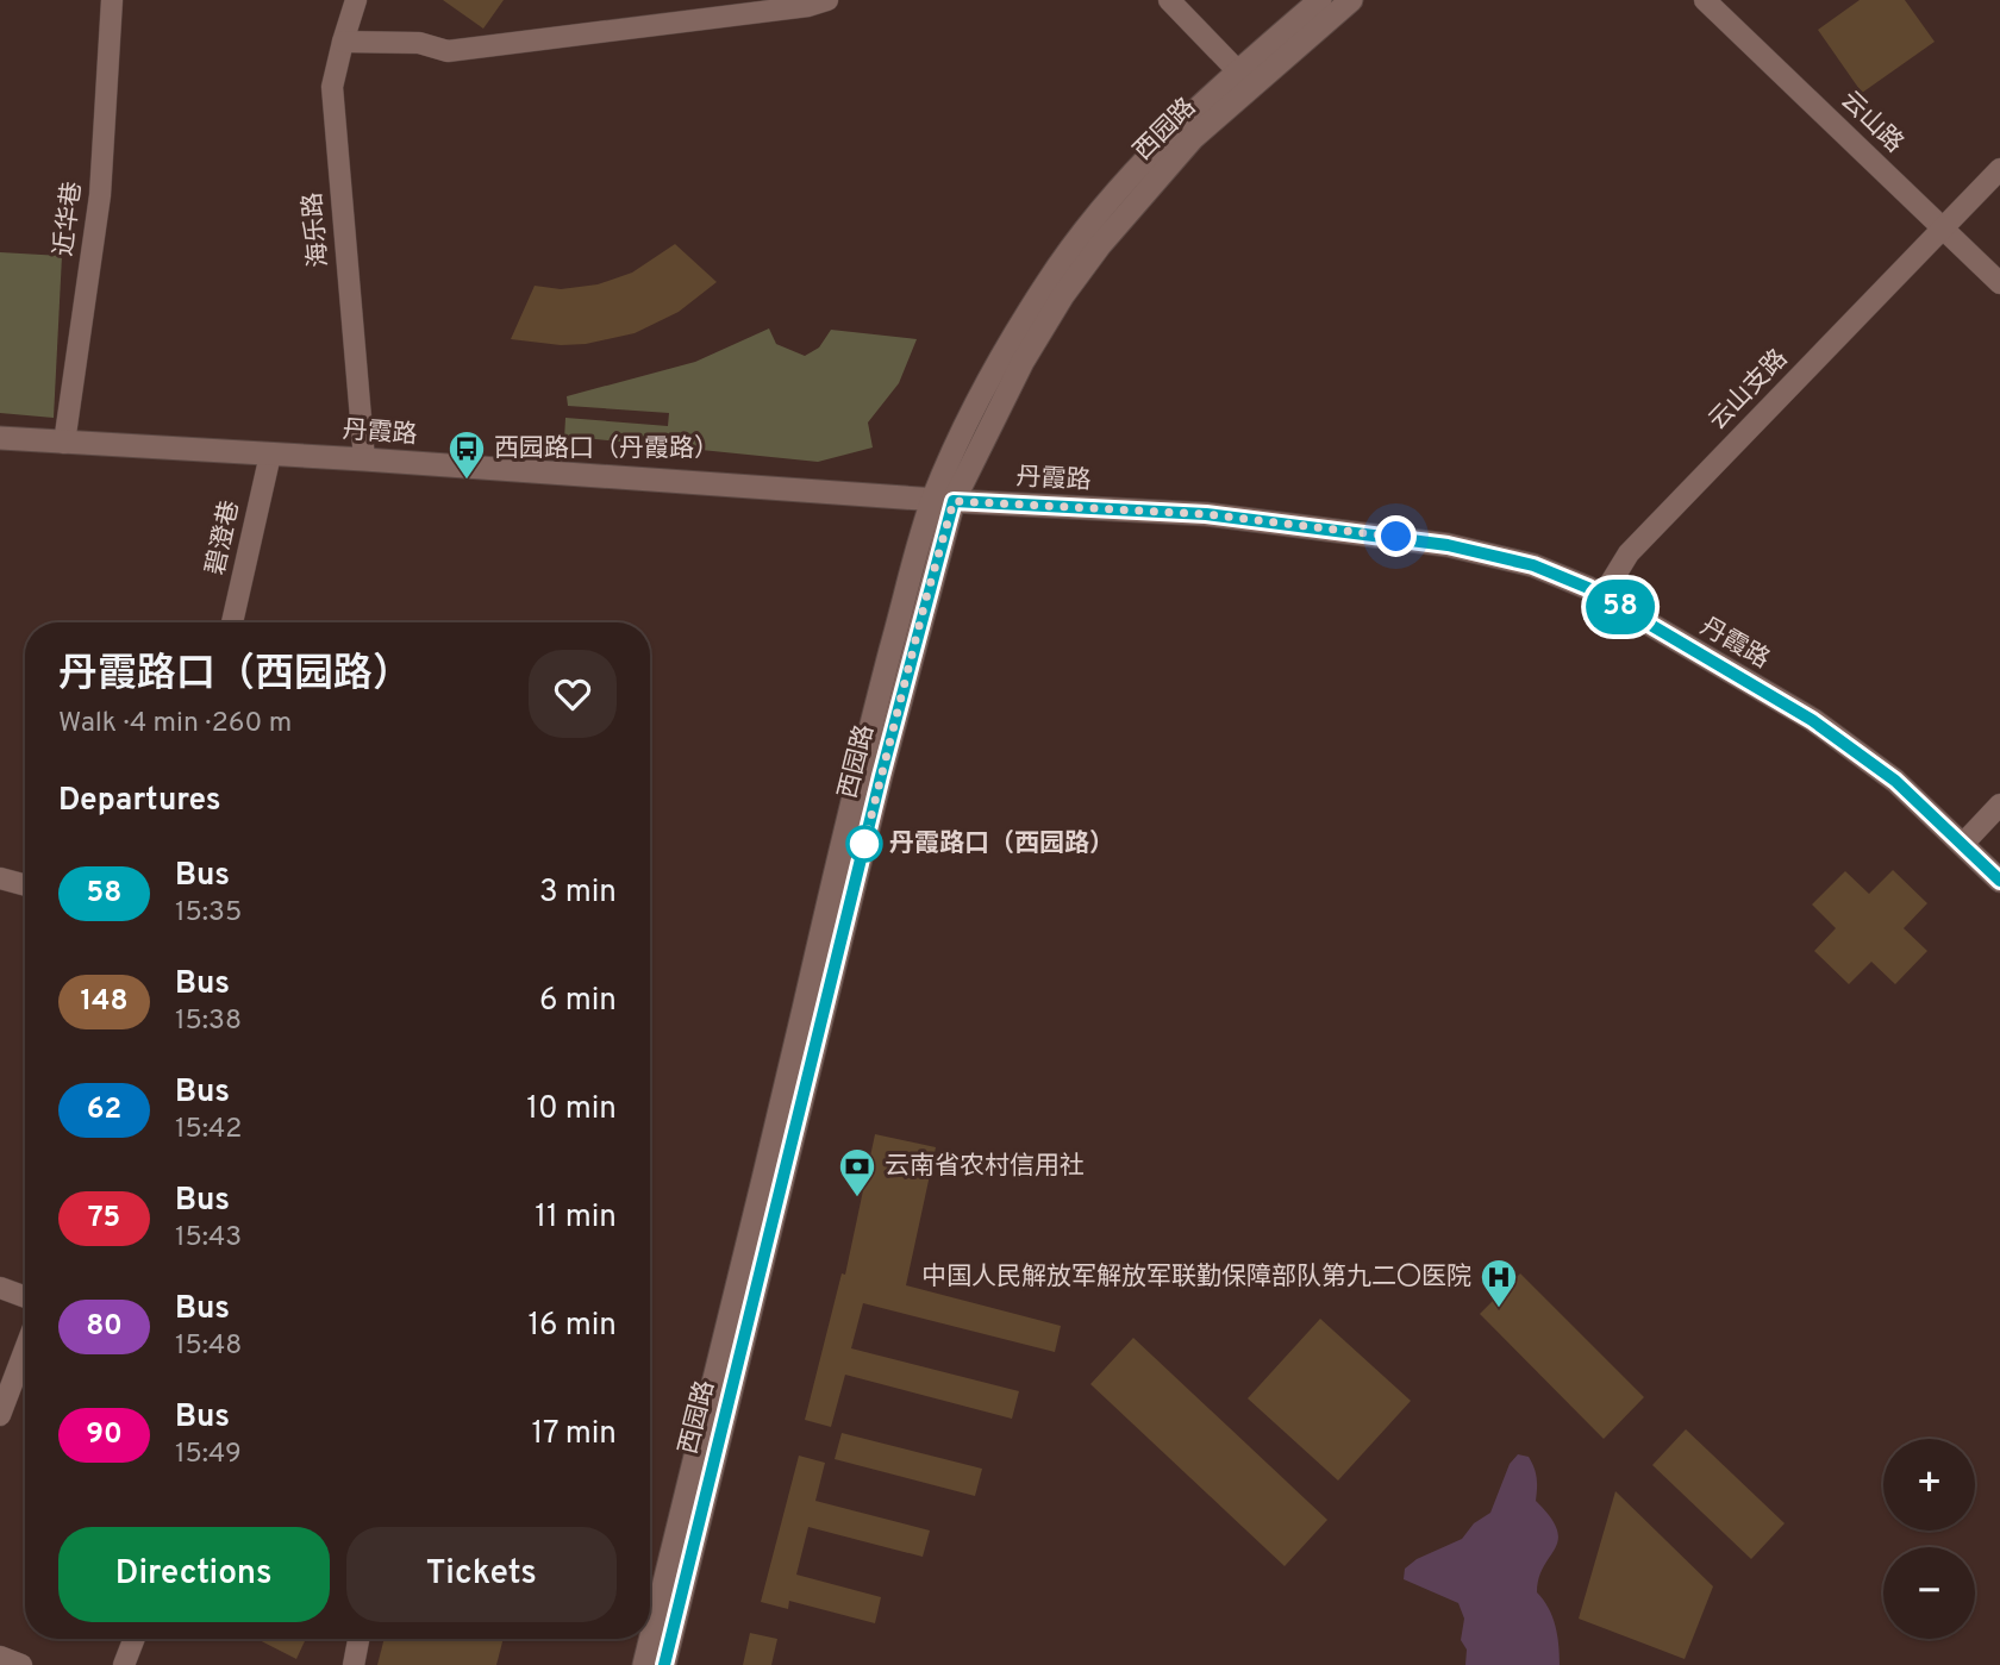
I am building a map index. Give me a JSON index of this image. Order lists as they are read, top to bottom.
{
  "streets": {
    "main road": ["西园路", "丹霞路"],
    "street": [
      "云山路",
      "近华巷",
      "海乐路",
      "云山支路",
      "碧澄巷"
    ]
  },
  "crossings": [
    ["云山路", "云山支路"],
    ["西园路", "丹霞路"],
    ["近华巷", "丹霞路"],
    ["海乐路", "丹霞路"],
    ["云山支路", "丹霞路"],
    ["丹霞路", "碧澄巷"]
  ],
  "places": {
    "bus stop": ["西园路口（丹霞路）"],
    "other": ["丹霞路口（西园路）"],
    "bank": ["云南省农村信用社"],
    "hospital": ["中国人民解放军解放军联勤保障部队第九二〇医院"]
  },
  "lines": ["bus line 58"],
  "page": {
    "on_map": "58",
    "heading": [
      ["丹霞路口（西园路）", "Walk · 4 min · 260 m"],
      "Departures"
    ],
    "list": [
      {
        "mark": "58",
        "name": "Bus",
        "note": "15:35",
        "value": "3 min"
      },
      {
        "mark": "148",
        "name": "Bus",
        "note": "15:38",
        "value": "6 min"
      },
      {
        "mark": "62",
        "name": "Bus",
        "note": "15:42",
        "value": "10 min"
      },
      {
        "mark": "75",
        "name": "Bus",
        "note": "15:43",
        "value": "11 min"
      },
      {
        "mark": "80",
        "name": "Bus",
        "note": "15:48",
        "value": "16 min"
      },
      {
        "mark": "90",
        "name": "Bus",
        "note": "15:49",
        "value": "17 min"
      }
    ],
    "map_buttons": ["+", "−"],
    "buttons": ["Directions", "Tickets"]
  }
}
